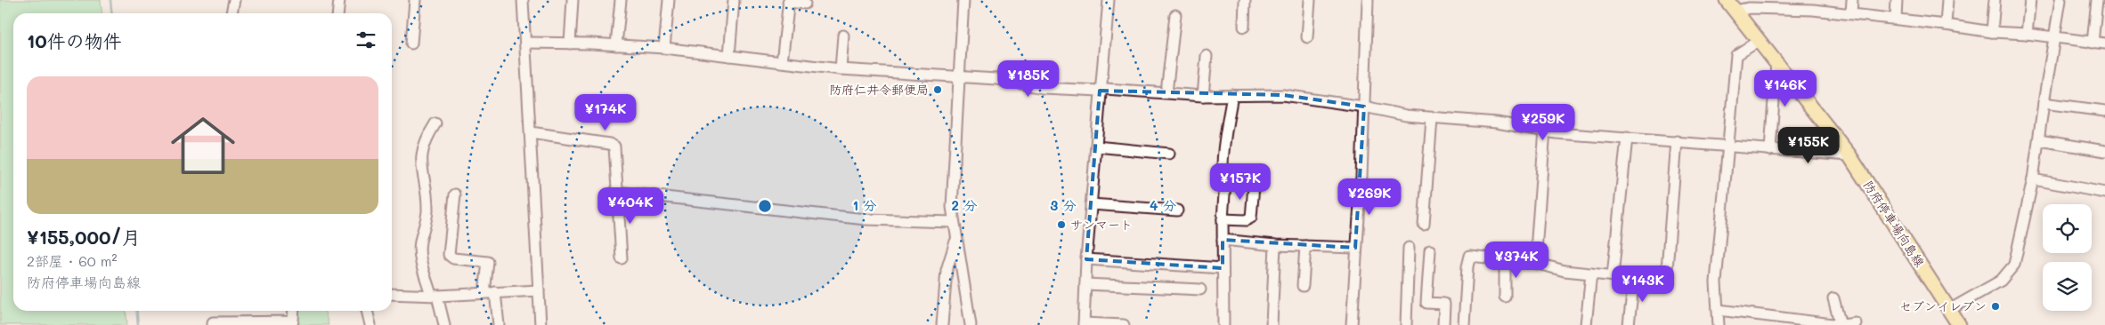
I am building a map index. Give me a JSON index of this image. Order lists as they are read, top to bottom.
{
  "streets": {
    "main road": ["防府停車場向島線"]
  },
  "places": ["防府仁井令郵便局", "サンマート", "セブンイレブン"],
  "page": {
    "heading": "10件の物件",
    "price": [
      "¥185K",
      "¥146K",
      "¥174K",
      "¥259K",
      "¥155K",
      "¥157K",
      "¥269K",
      "¥404K",
      "¥374K",
      "¥143K"
    ],
    "list": [
      {
        "name": "¥155,000/月",
        "note": "2部屋 · 60 m² · 防府停車場向島線"
      }
    ]
  },
  "rings": [
    "1 分",
    "2 分",
    "3 分",
    "4 分"
  ]
}
